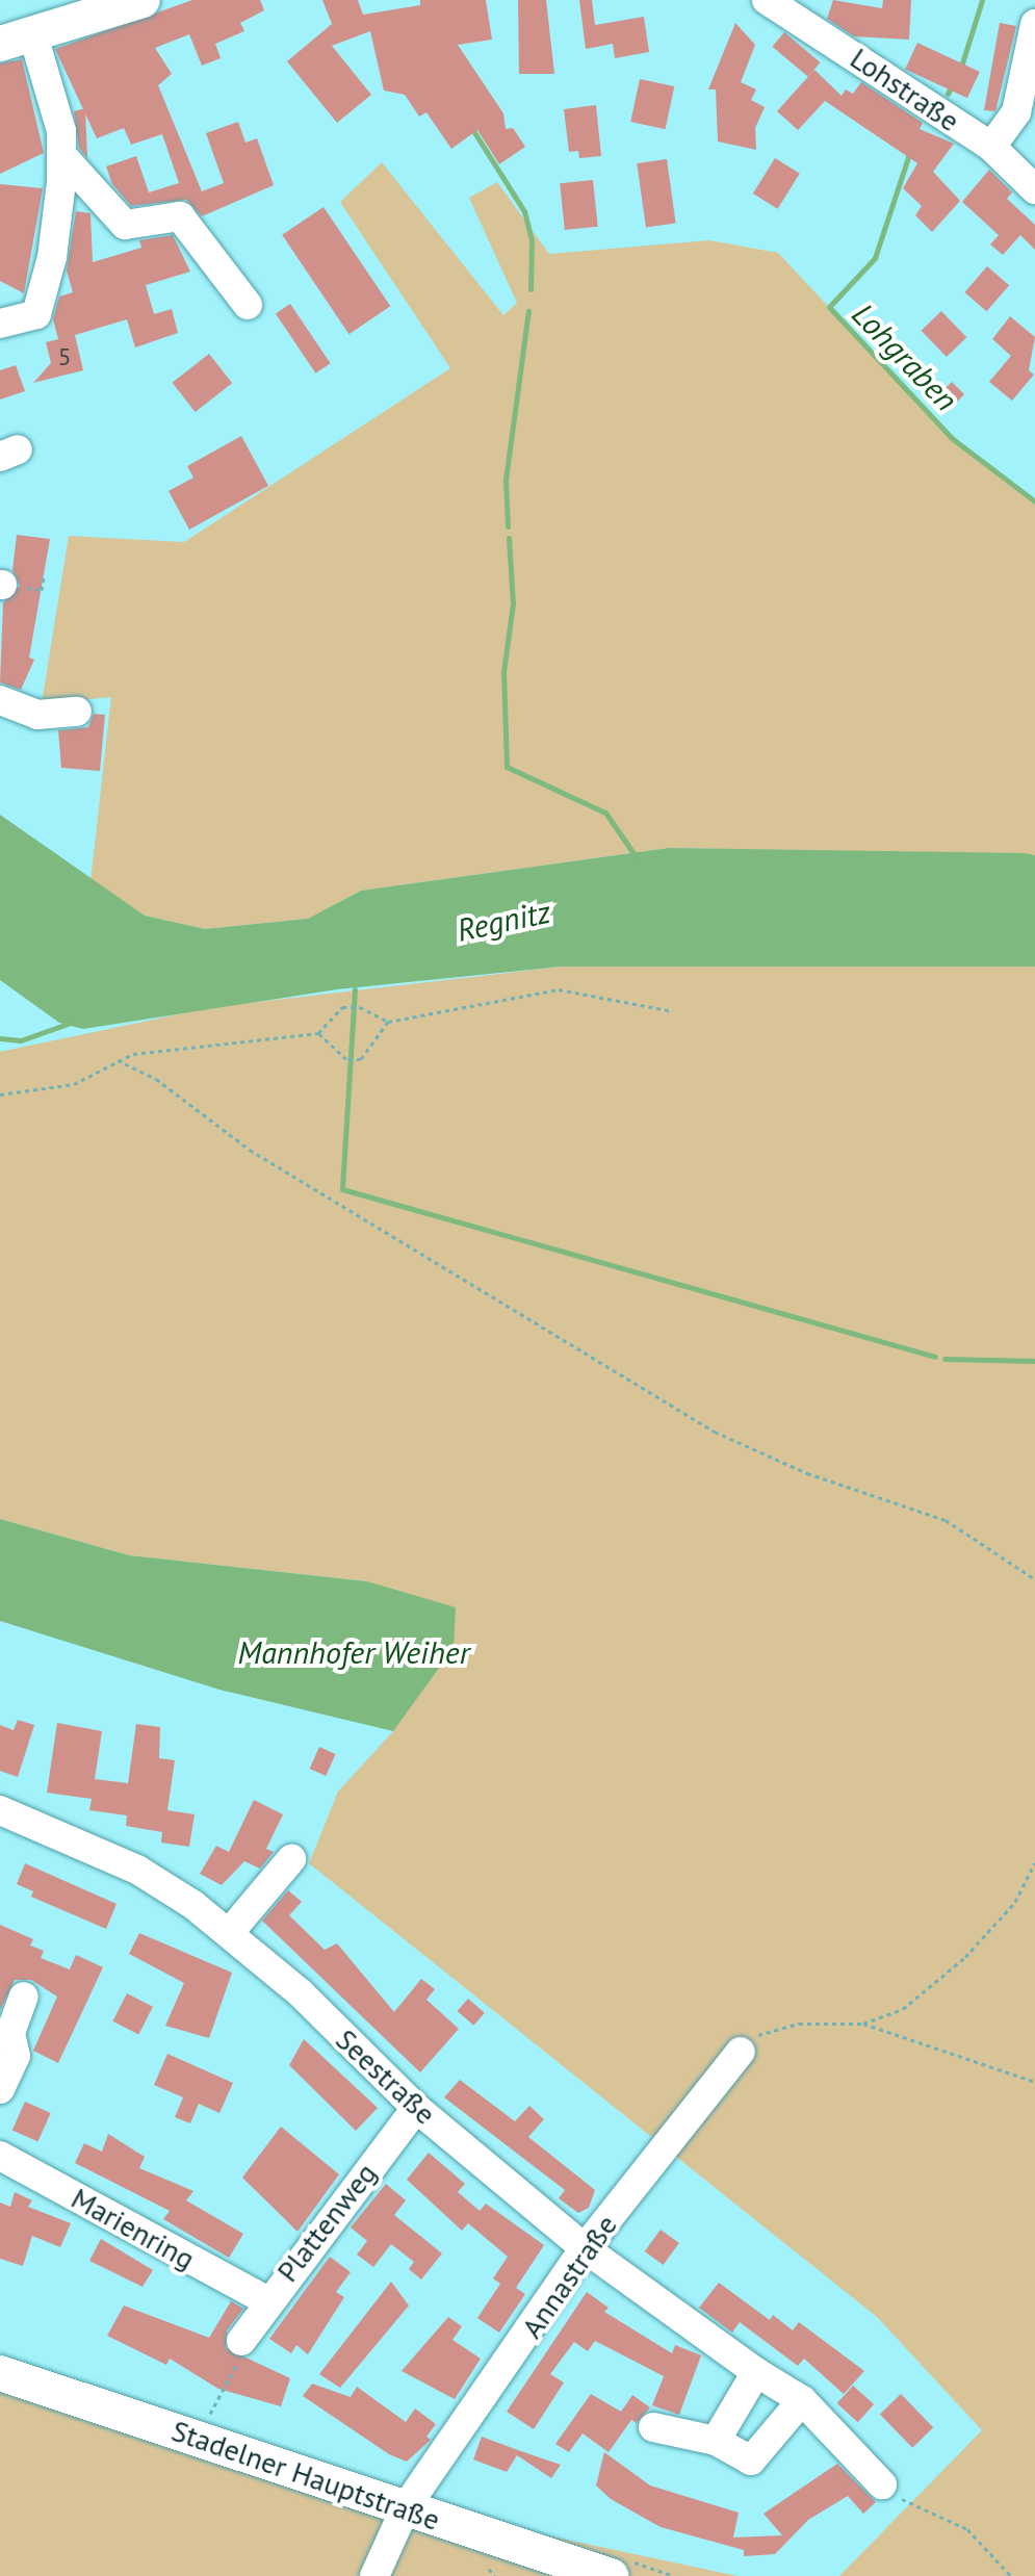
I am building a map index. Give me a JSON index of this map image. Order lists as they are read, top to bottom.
{
  "streets": {
    "main road": ["Stadelner Hauptstraße"],
    "street": [
      "Lohstraße",
      "Seestraße",
      "Plattenweg",
      "Marienring",
      "Annastraße"
    ]
  },
  "crossings": [
    ["Seestraße", "Plattenweg"],
    ["Seestraße", "Annastraße"],
    ["Plattenweg", "Marienring"],
    ["Annastraße", "Stadelner Hauptstraße"]
  ],
  "water": ["Lohgraben", "Regnitz", "Mannhofer Weiher"],
  "house_numbers": ["5"]
}
